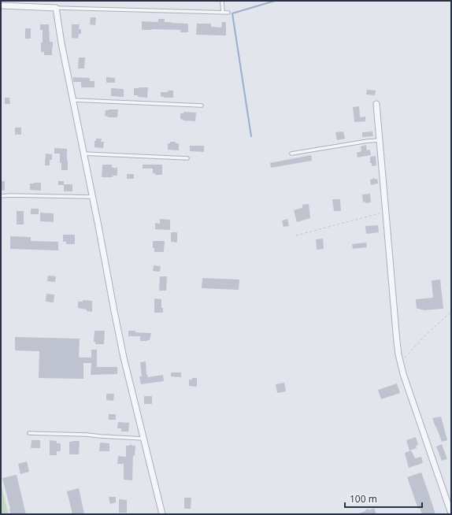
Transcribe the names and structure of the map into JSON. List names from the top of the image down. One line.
{"scale_bar":"100 m"}
